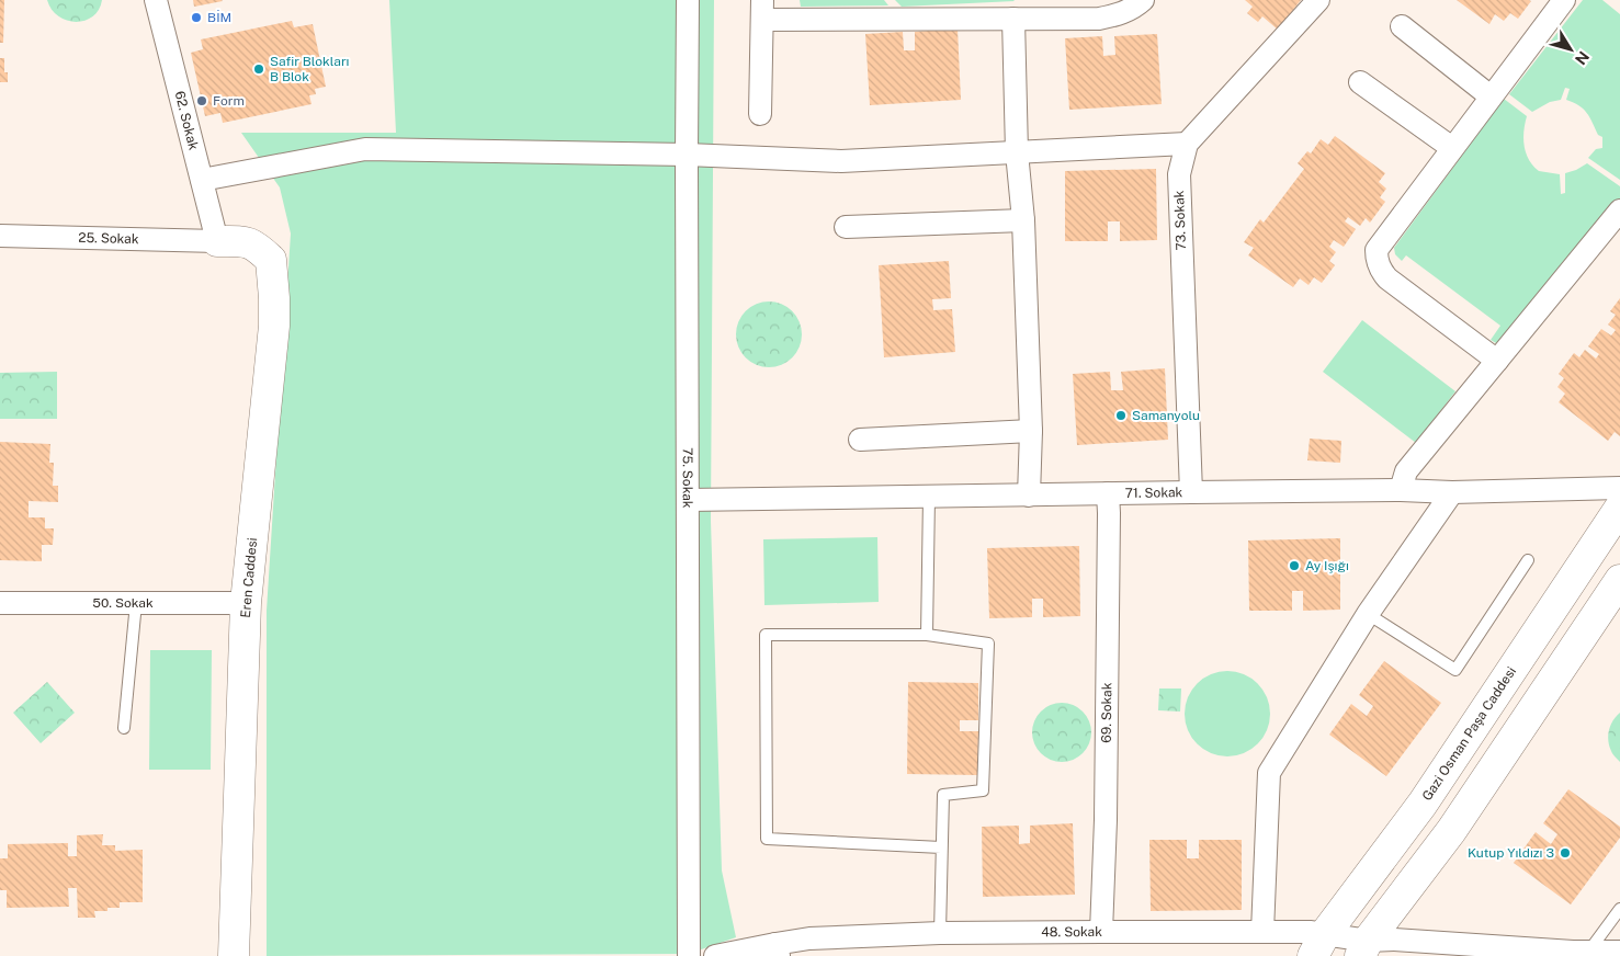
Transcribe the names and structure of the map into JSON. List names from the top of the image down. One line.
{"streets":{"street":["62. Sokak","73. Sokak","25. Sokak","75. Sokak","71. Sokak","Eren Caddesi","50. Sokak","69. Sokak","Gazi Osman Paşa Caddesi","48. Sokak"]},"crossings":[["62. Sokak","25. Sokak"],["62. Sokak","Eren Caddesi"],["73. Sokak","71. Sokak"],["25. Sokak","Eren Caddesi"],["75. Sokak","71. Sokak"],["71. Sokak","69. Sokak"],["Eren Caddesi","50. Sokak"],["69. Sokak","48. Sokak"],["Gazi Osman Paşa Caddesi","48. Sokak"]],"places":["BİM","Safir Blokları B Blok","Form","Samanyolu","Ay Işığı","Kutup Yıldızı 3"],"north":"bottom right"}
